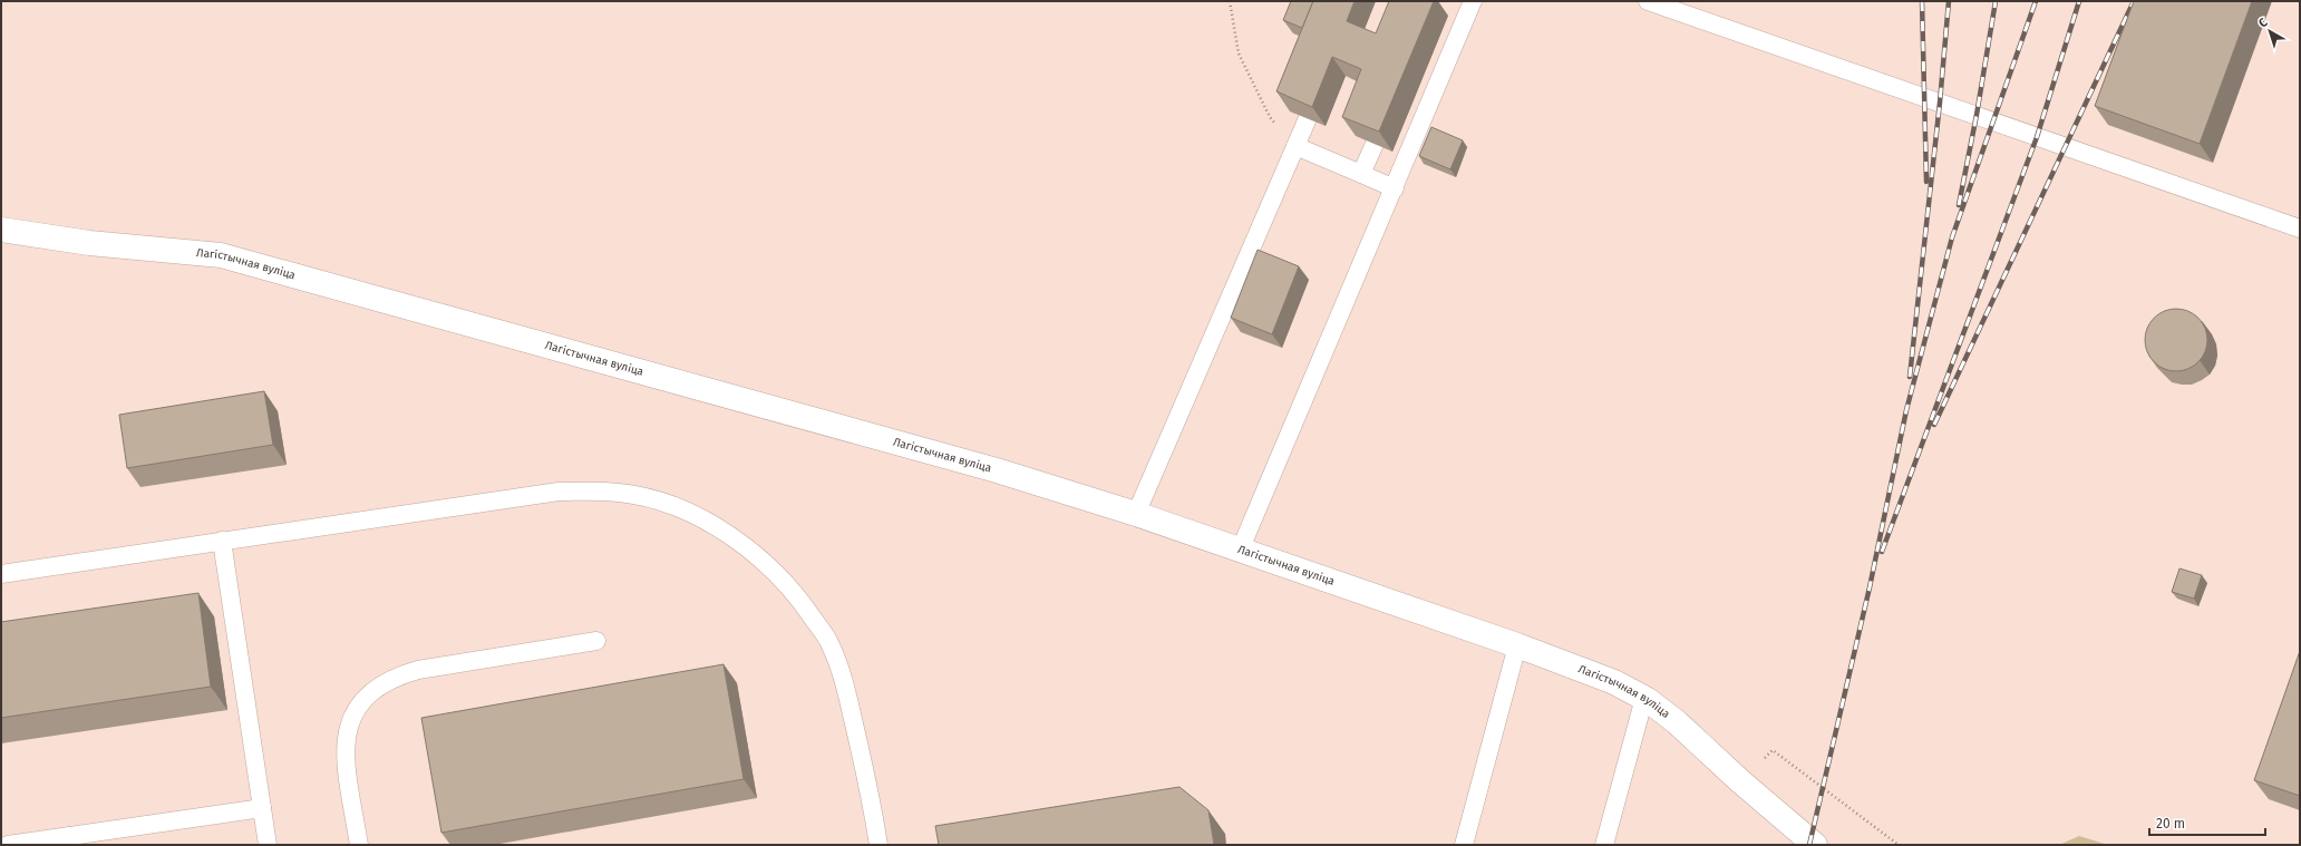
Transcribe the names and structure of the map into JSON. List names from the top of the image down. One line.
{"streets":{"street":["Лагістычная вуліца"]},"scale_bar":"20 m","north":"top left"}
